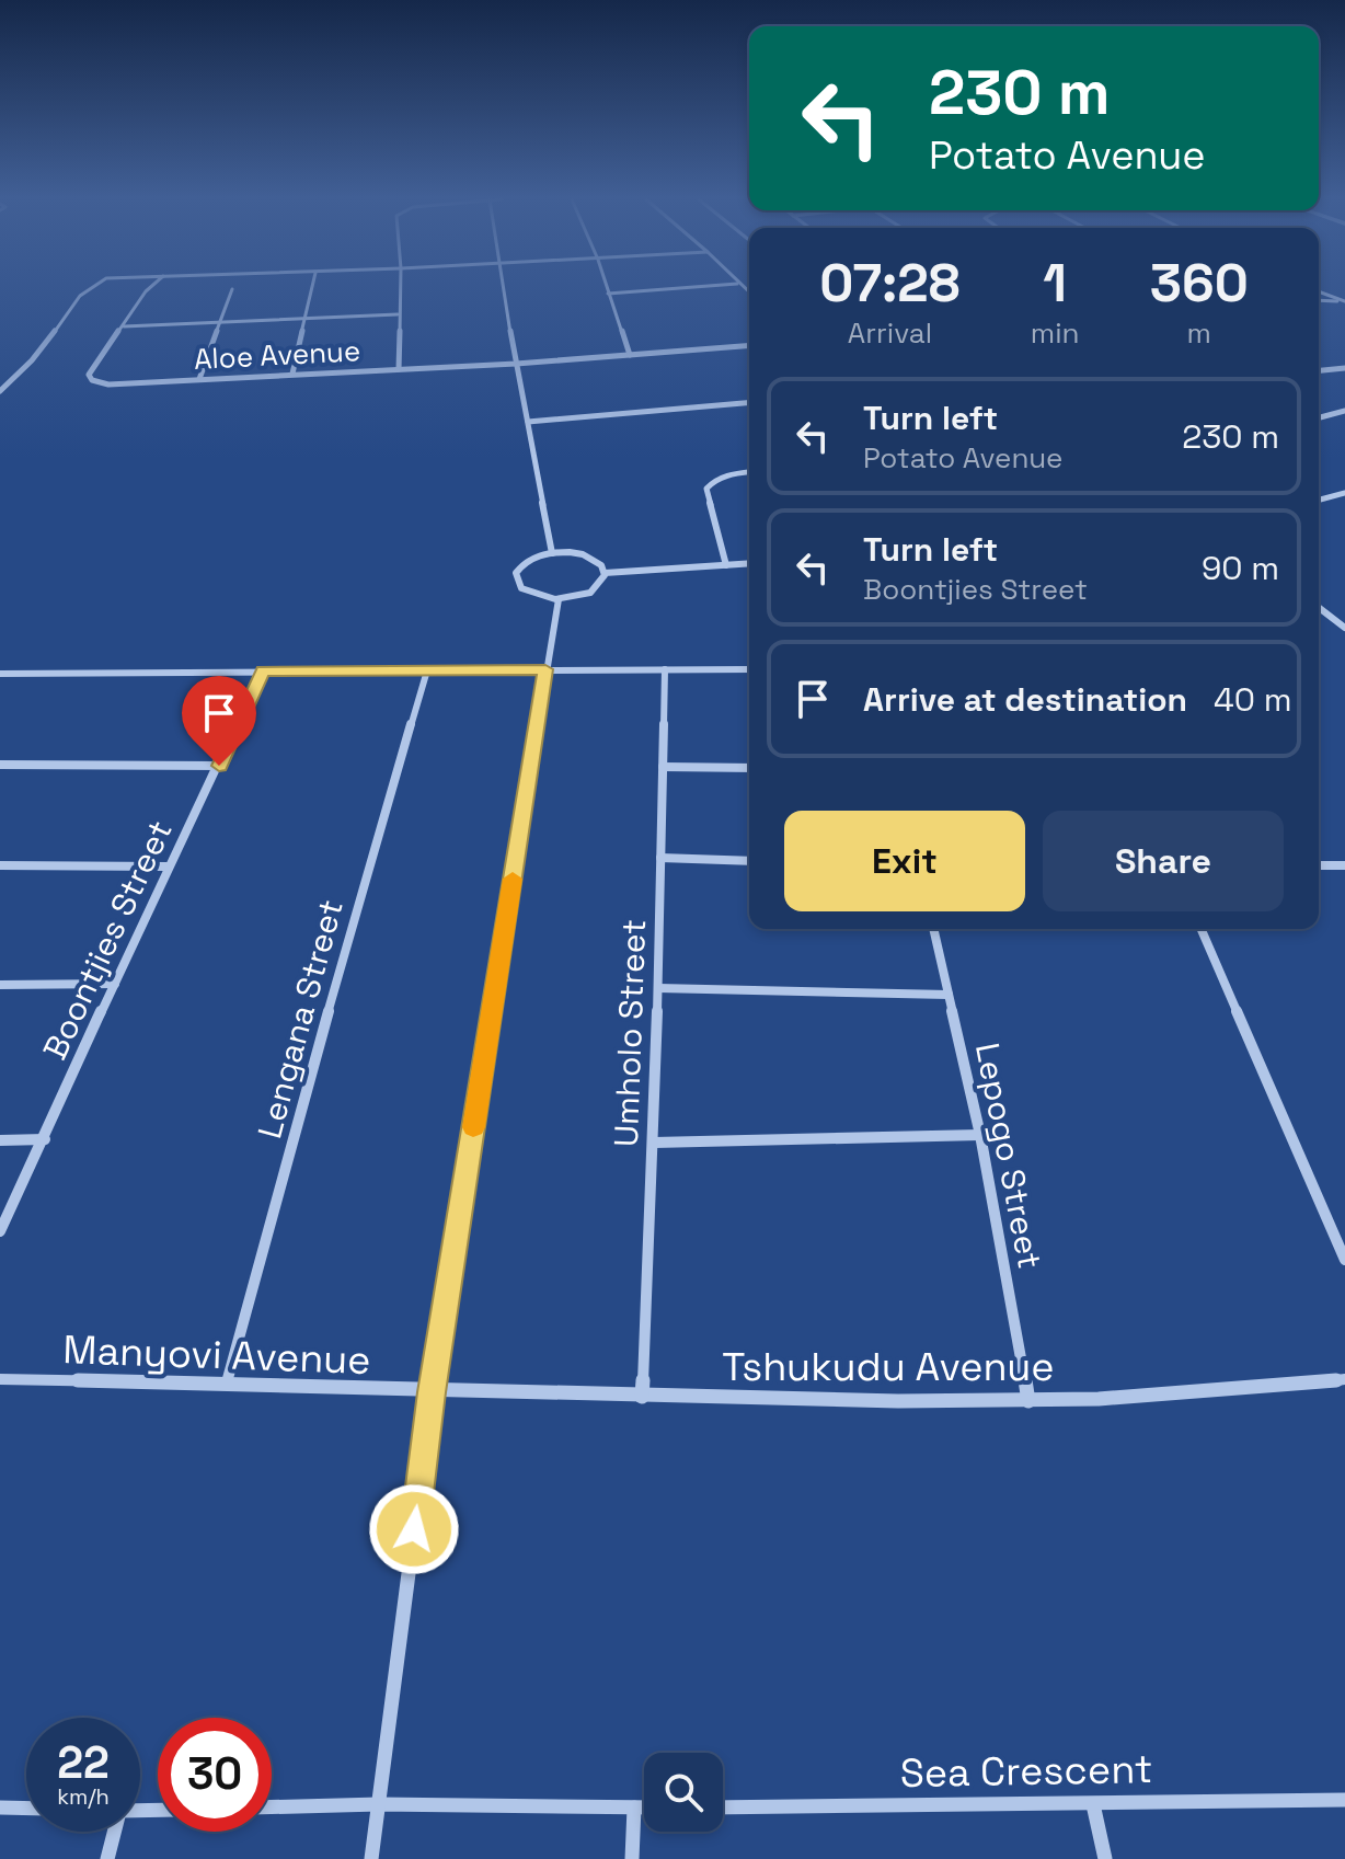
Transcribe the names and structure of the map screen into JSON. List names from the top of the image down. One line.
{"streets":{"street":["Aloe Avenue","Boontjies Street","Lengana Street","Umholo Street","Lepogo Street","Manyovi Avenue","Tshukudu Avenue","Sea Crescent"]},"crossings":[["Lengana Street","Manyovi Avenue"],["Umholo Street","Tshukudu Avenue"],["Lepogo Street","Tshukudu Avenue"],["Manyovi Avenue","Tshukudu Avenue"]],"page":{"turn":["230 m","Potato Avenue"],"eta":["07:28","Arrival","1","min","360","m"],"list":[{"name":"Turn left","note":"Potato Avenue","value":"230 m"},{"name":"Turn left","note":"Boontjies Street","value":"90 m"},{"name":"Arrive at destination","value":"40 m"}],"buttons":["Exit","Share"],"speed":"22 km/h","limit":"30"}}
